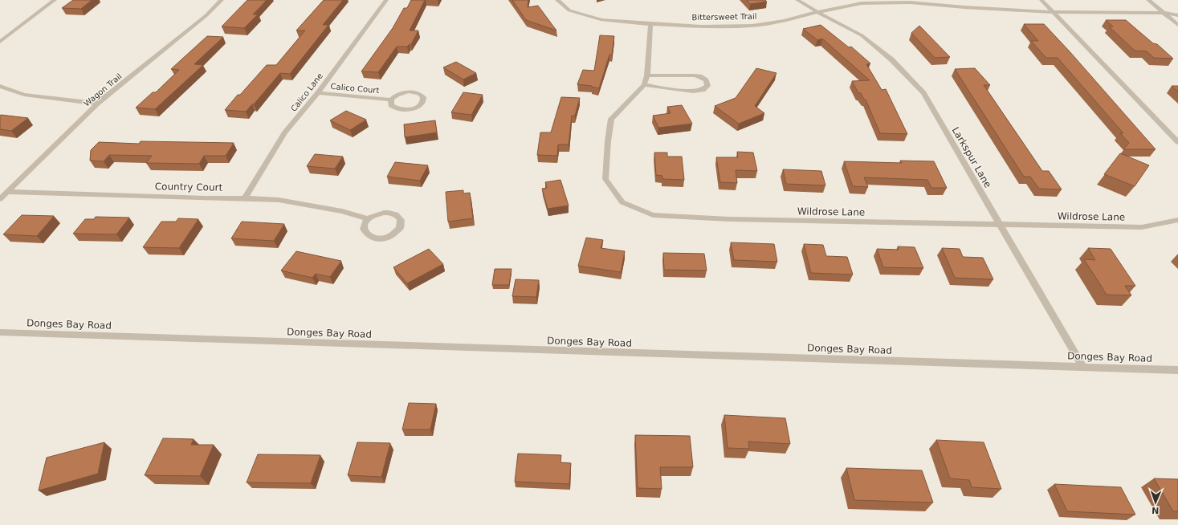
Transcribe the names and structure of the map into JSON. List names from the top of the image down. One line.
{"streets":{"street":["Bittersweet Trail","Calico Court","Wagon Trail","Calico Lane","Larkspur Lane","Country Court","Wildrose Lane","Donges Bay Road"]},"crossings":[["Bittersweet Trail","Larkspur Lane"],["Bittersweet Trail","Wildrose Lane"],["Calico Court","Calico Lane"],["Wagon Trail","Country Court"],["Calico Lane","Country Court"],["Larkspur Lane","Wildrose Lane"],["Larkspur Lane","Donges Bay Road"]],"north":"bottom"}
